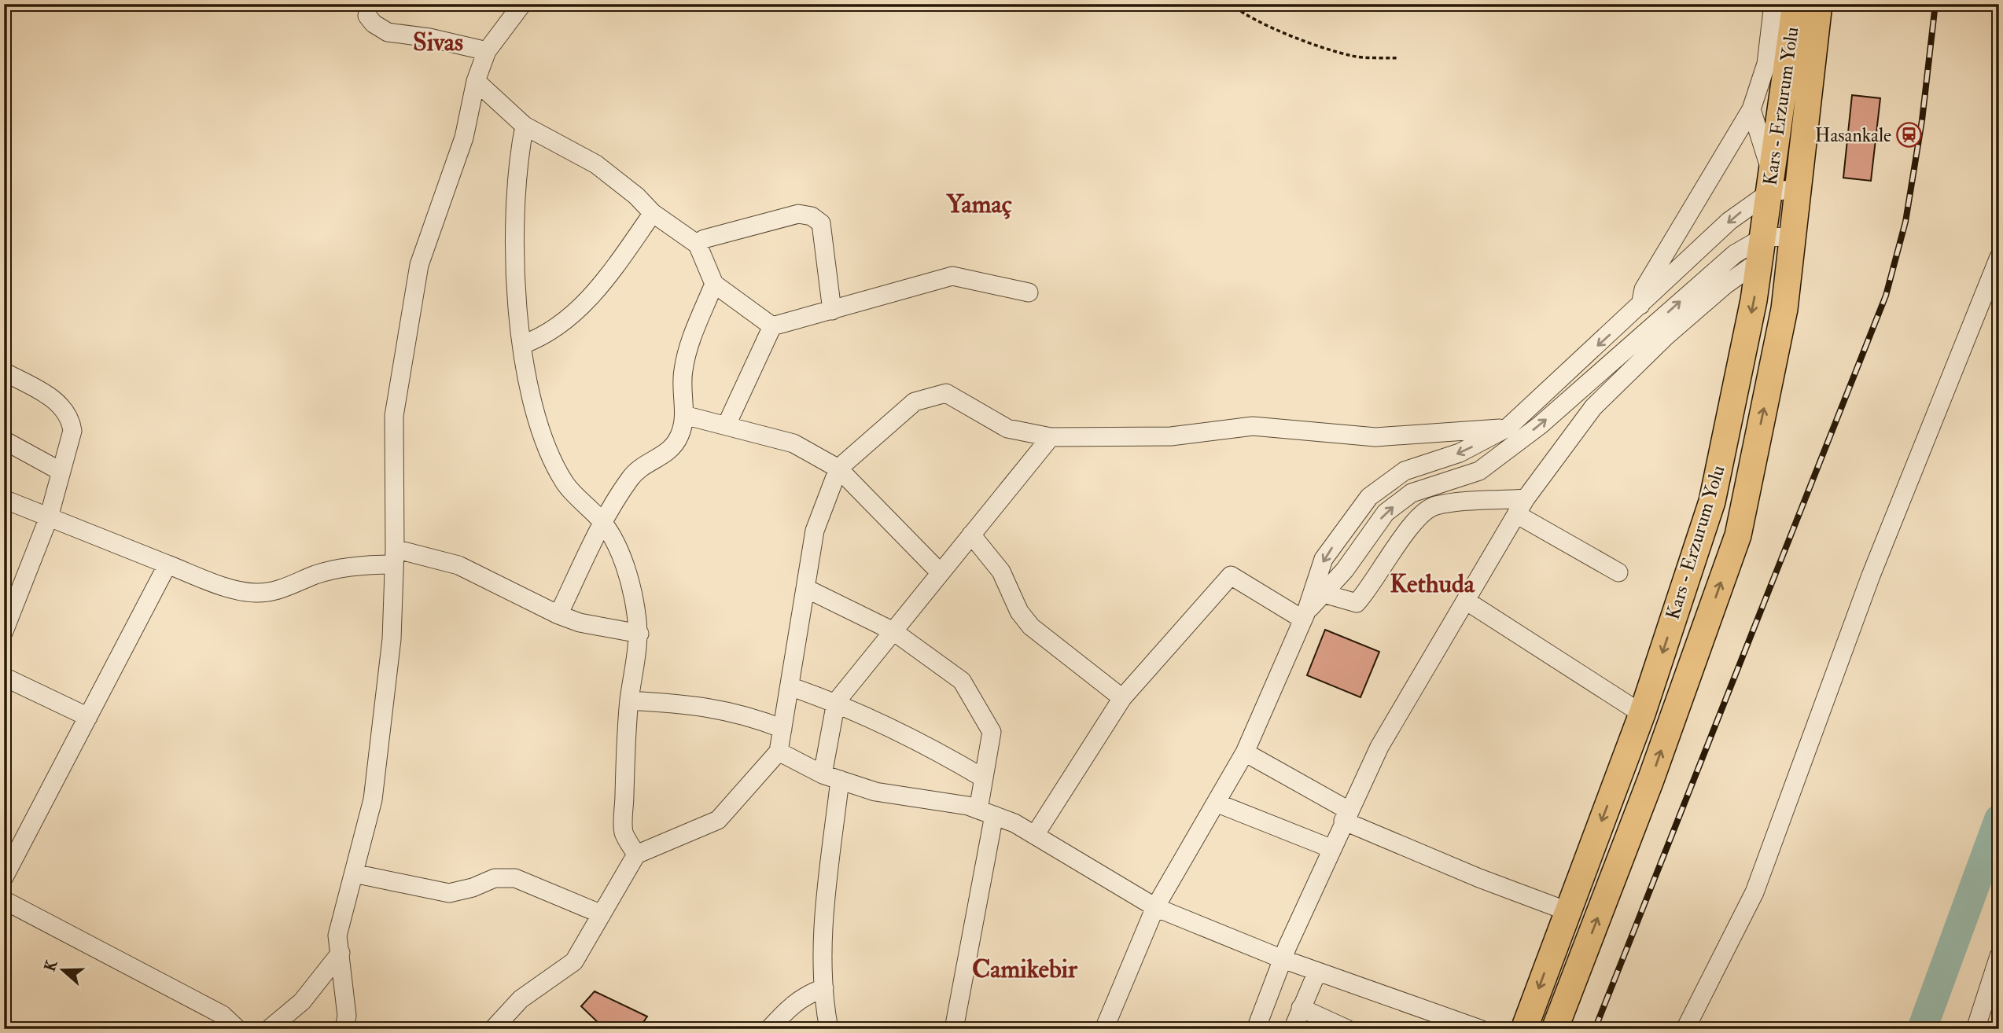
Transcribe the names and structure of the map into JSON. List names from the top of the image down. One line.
{"streets":{"highway":["Kars - Erzurum Yolu"]},"districts":["Sivas","Yamaç","Kethuda","Camikebir"],"places":{"station":["Hasankale"]},"north":"left"}
